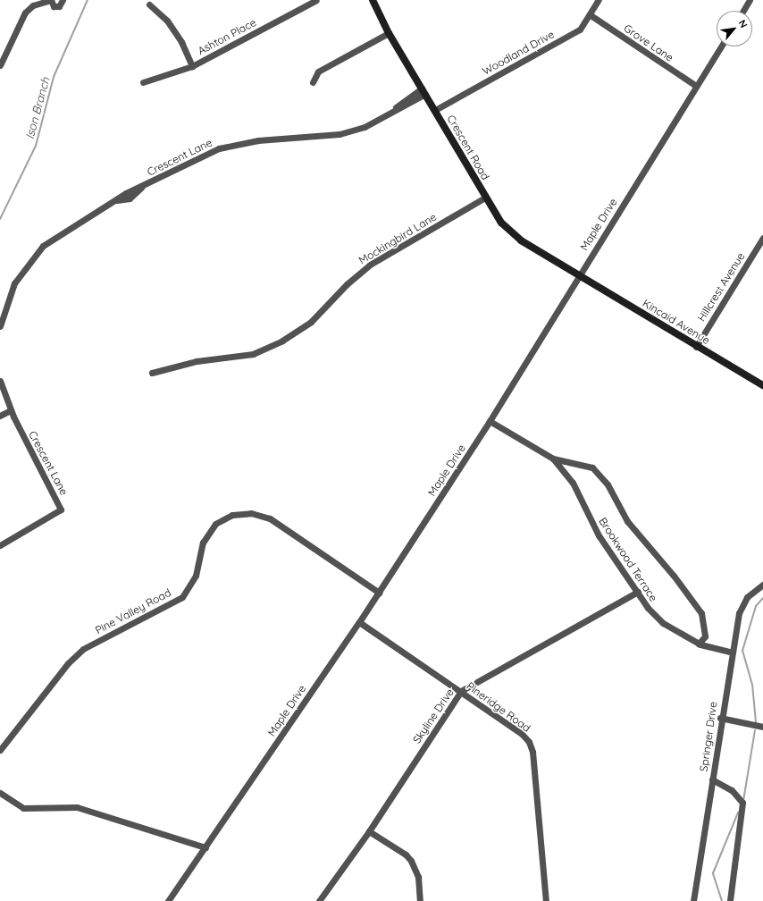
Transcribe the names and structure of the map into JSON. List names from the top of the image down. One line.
{"streets":{"street":["Ashton Place","Grove Lane","Woodland Drive","Crescent Road","Crescent Lane","Maple Drive","Mockingbird Lane","Hillcrest Avenue","Kincaid Avenue","Brookwood Terrace","Pine Valley Road","Pineridge Road","Skyline Drive","Springer Drive"]},"crossings":[["Grove Lane","Woodland Drive"],["Grove Lane","Maple Drive"],["Woodland Drive","Crescent Road"],["Crescent Road","Crescent Lane"],["Crescent Road","Maple Drive"],["Crescent Road","Mockingbird Lane"],["Crescent Road","Kincaid Avenue"],["Maple Drive","Kincaid Avenue"],["Maple Drive","Brookwood Terrace"],["Maple Drive","Pine Valley Road"],["Maple Drive","Pineridge Road"],["Hillcrest Avenue","Kincaid Avenue"],["Brookwood Terrace","Skyline Drive"],["Brookwood Terrace","Springer Drive"],["Pineridge Road","Skyline Drive"]],"water":["Ison Branch"],"north":"top right"}
